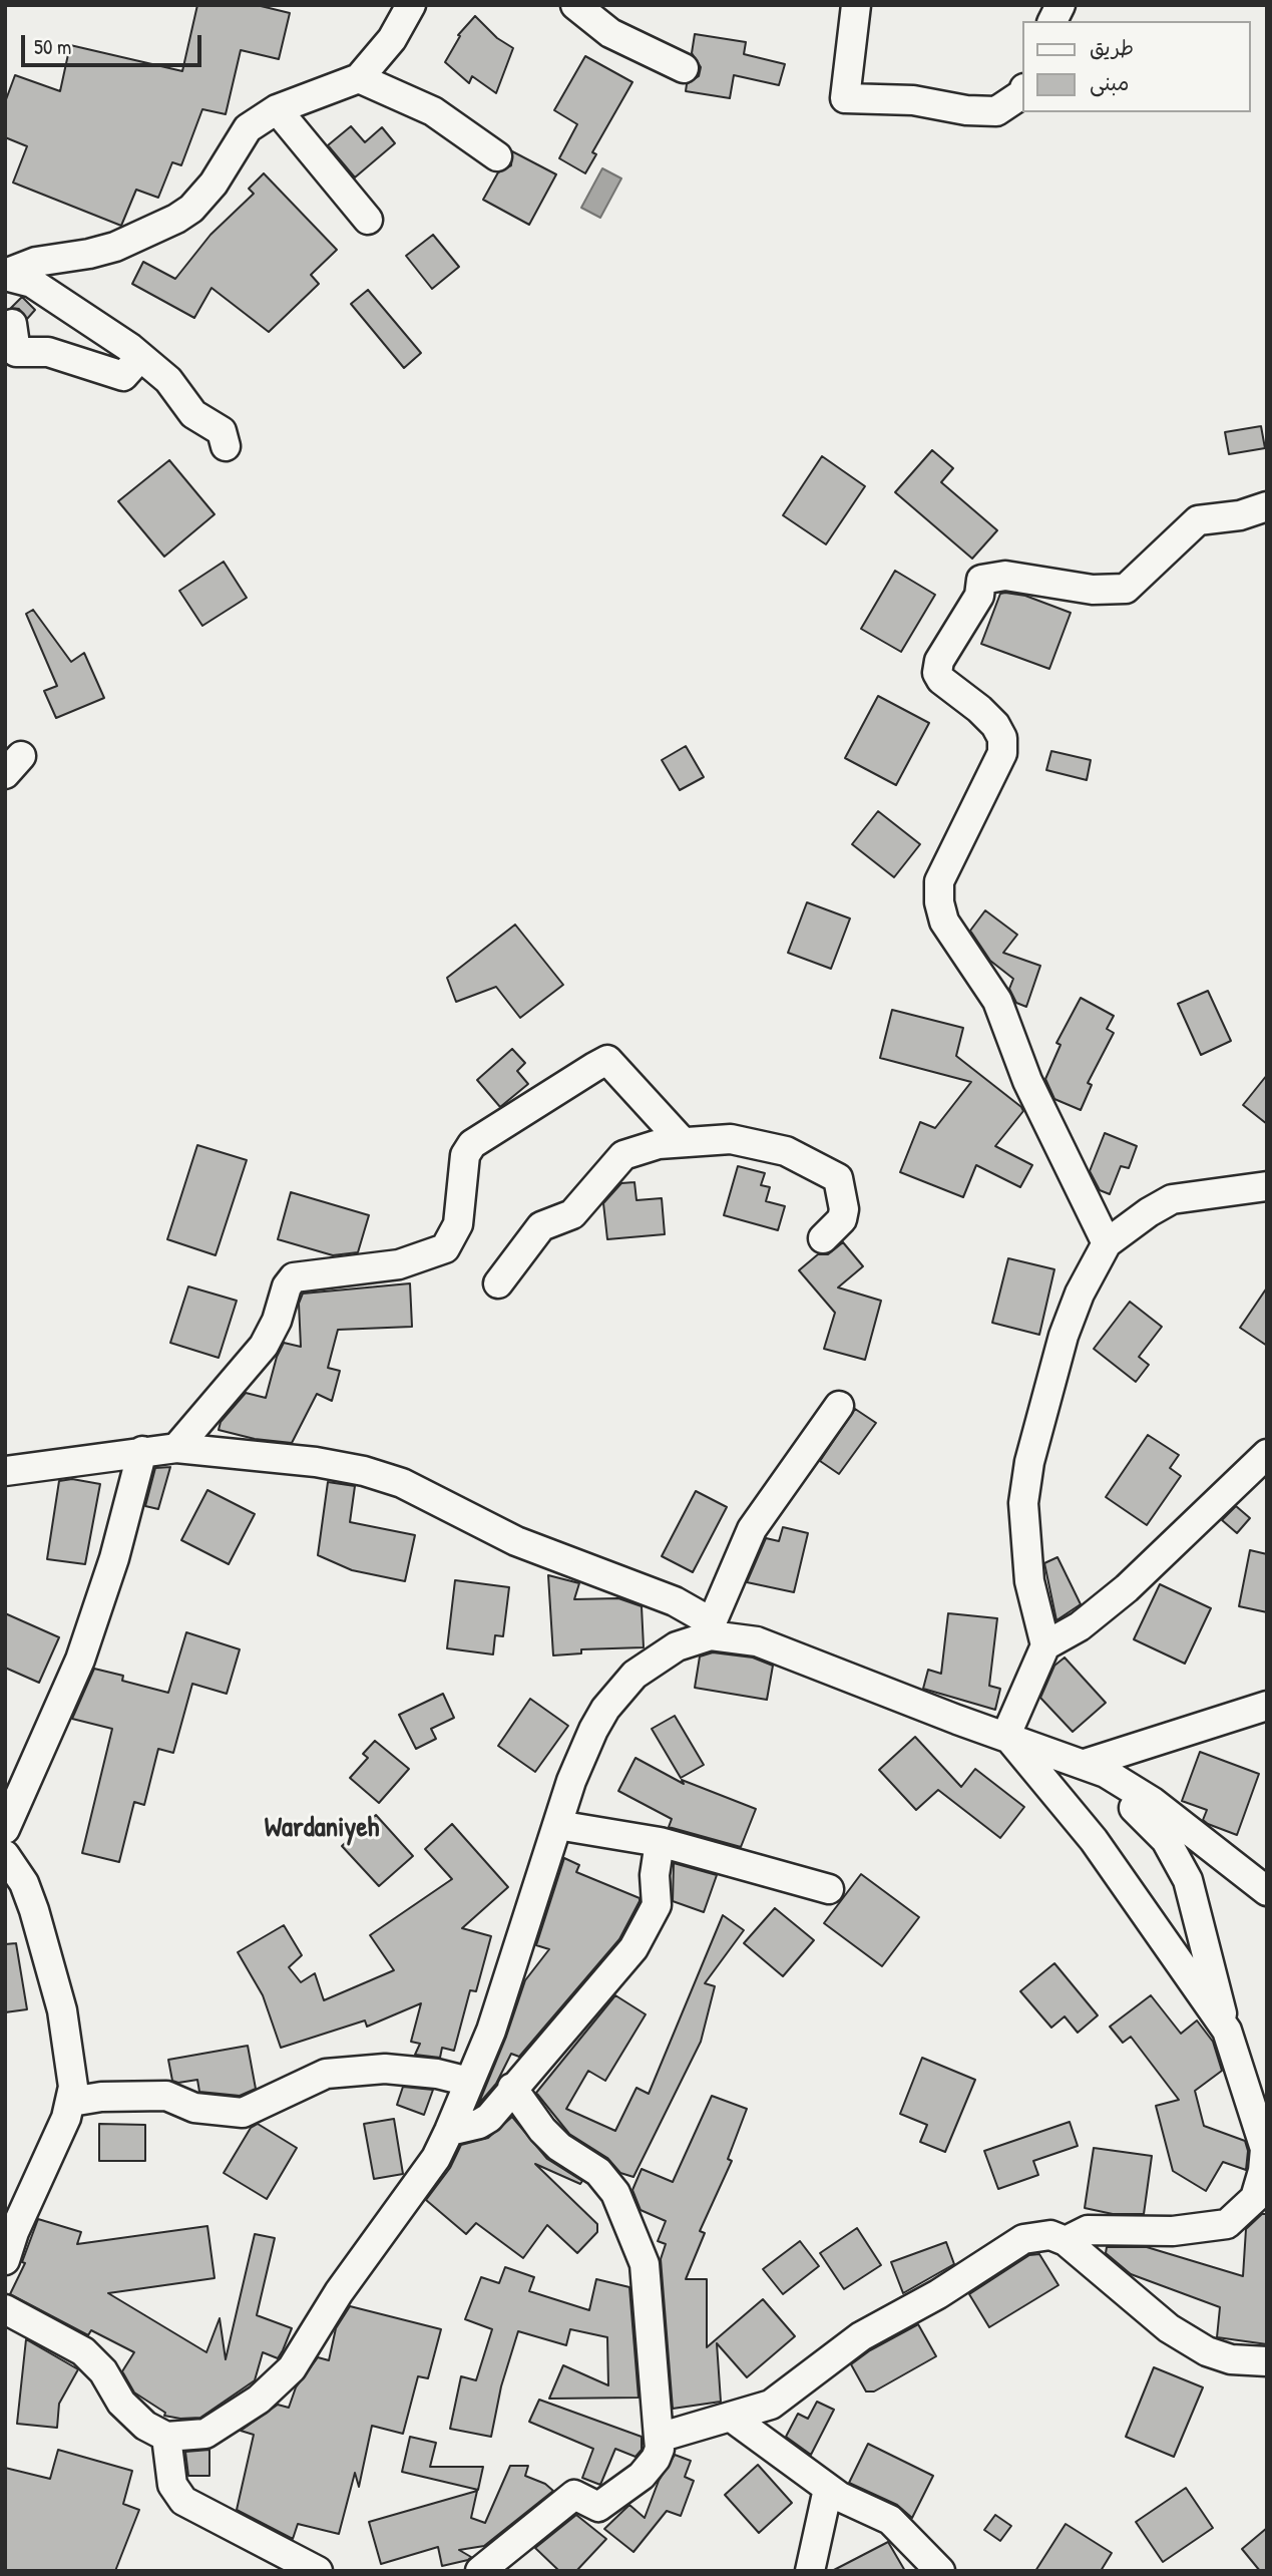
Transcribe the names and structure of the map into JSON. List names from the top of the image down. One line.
{"districts":["Wardaniyeh"],"legend":["طريق","مبنى"],"scale_bar":"50 m"}
